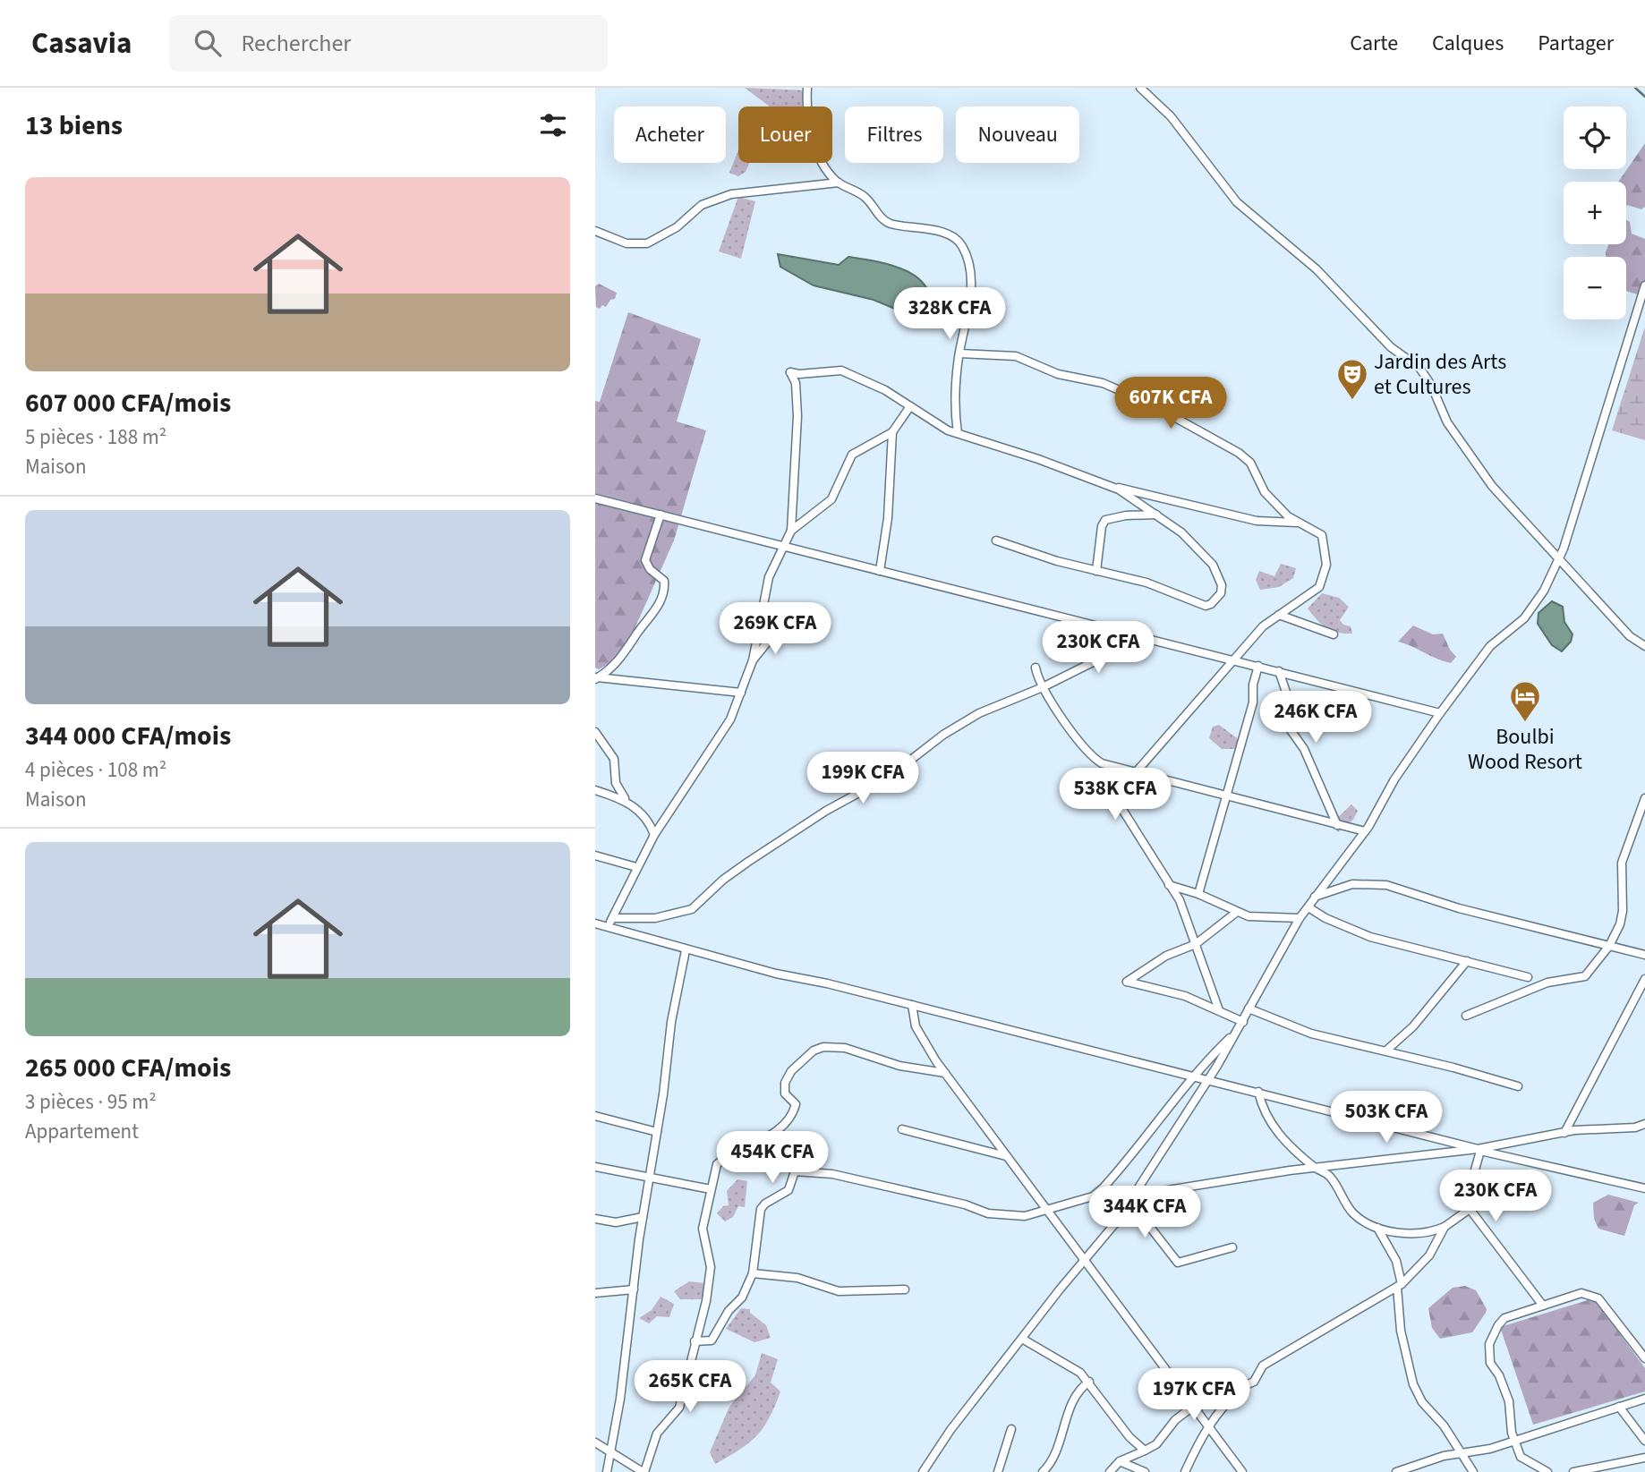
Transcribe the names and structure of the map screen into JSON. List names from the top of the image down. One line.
{"places":{"theatre":["Jardin des Arts et Cultures"],"hotel":["Boulbi Wood Resort"]},"page":{"header":"Casavia","search":"Rechercher","nav":["Carte","Calques","Partager"],"heading":"13 biens","map_buttons":["+","−"],"chip":["Acheter","Louer","Filtres","Nouveau"],"list":[{"name":"607 000 CFA/mois","note":"5 pièces · 188 m² · Maison"},{"name":"344 000 CFA/mois","note":"4 pièces · 108 m² · Maison"},{"name":"265 000 CFA/mois","note":"3 pièces · 95 m² · Appartement"}],"price":["328K CFA","607K CFA","269K CFA","230K CFA","246K CFA","199K CFA","538K CFA","503K CFA","454K CFA","230K CFA","344K CFA","265K CFA","197K CFA"]}}
